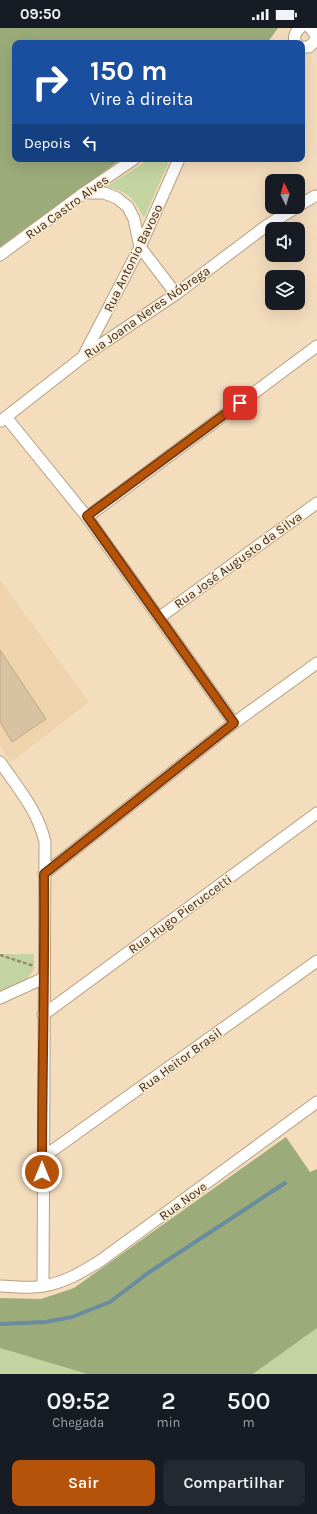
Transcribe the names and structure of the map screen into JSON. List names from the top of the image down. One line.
{"streets":{"street":["Rua Castro Alves","Rua Antonio Bavoso","Rua Joana Neres Nóbrega","Rua José Augusto da Silva","Rua Hugo Pieruccetti","Rua Heitor Brasil","Rua Nove"]},"crossings":[["Rua Antonio Bavoso","Rua Joana Neres Nóbrega"]],"north":"top","page":{"status":"09:50","turn":["150 m","Vire à direita"],"then":"Depois","eta":["09:52","Chegada","2","min","500","m"],"buttons":["Sair","Compartilhar"]}}
